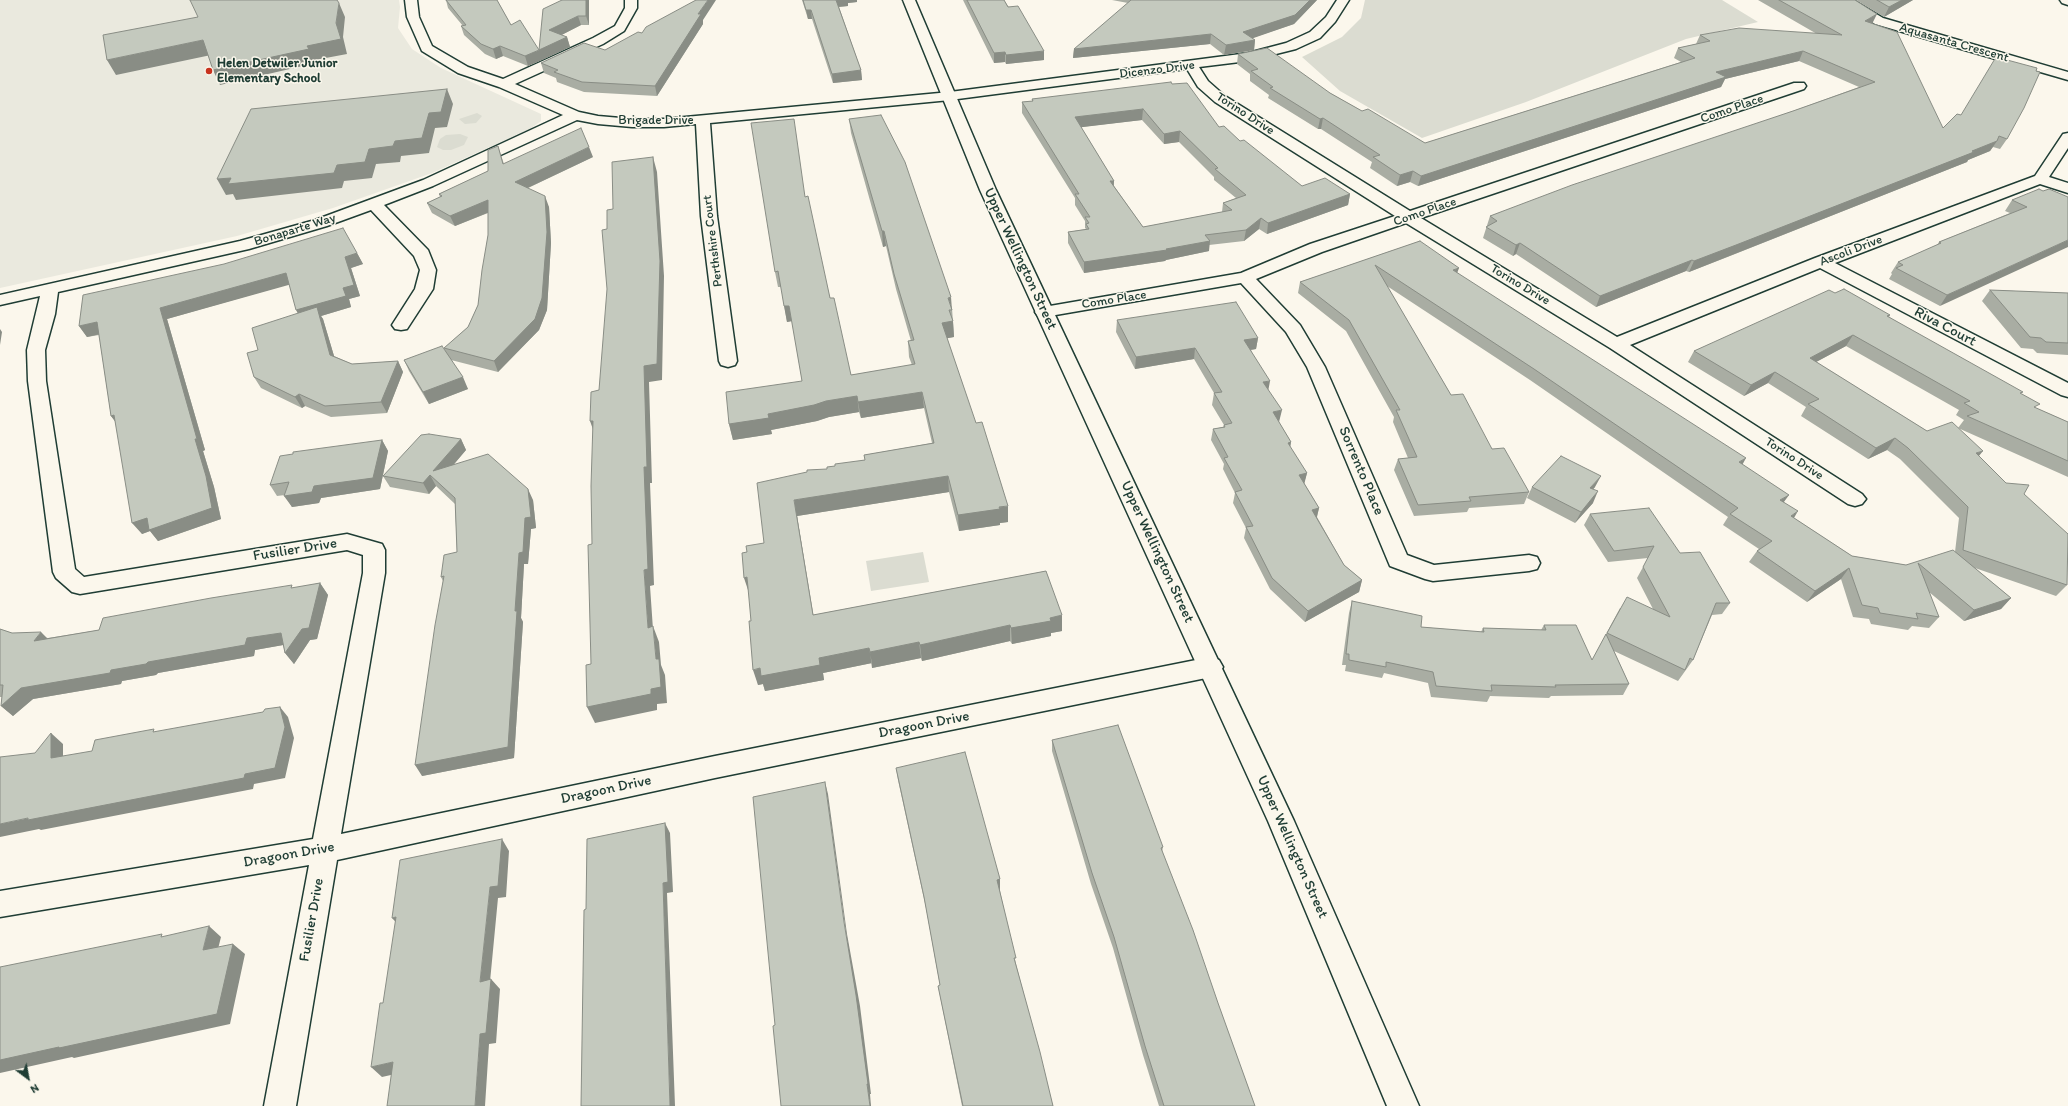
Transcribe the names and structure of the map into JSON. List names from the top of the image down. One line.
{"streets":{"street":["Aquasanta Crescent","Dicenzo Drive","Como Place","Torino Drive","Brigade Drive","Bonaparte Way","Perthshire Court","Ascoli Drive","Upper Wellington Street","Riva Court","Sorrento Place","Fusilier Drive","Dragoon Drive"]},"crossings":[["Dicenzo Drive","Torino Drive"],["Dicenzo Drive","Brigade Drive"],["Dicenzo Drive","Upper Wellington Street"],["Como Place","Torino Drive"],["Como Place","Upper Wellington Street"],["Como Place","Sorrento Place"],["Torino Drive","Ascoli Drive"],["Brigade Drive","Bonaparte Way"],["Brigade Drive","Perthshire Court"],["Brigade Drive","Upper Wellington Street"],["Bonaparte Way","Fusilier Drive"],["Ascoli Drive","Riva Court"],["Upper Wellington Street","Dragoon Drive"],["Fusilier Drive","Dragoon Drive"]],"places":["Helen Detwiler Junior Elementary School"],"north":"bottom right"}
